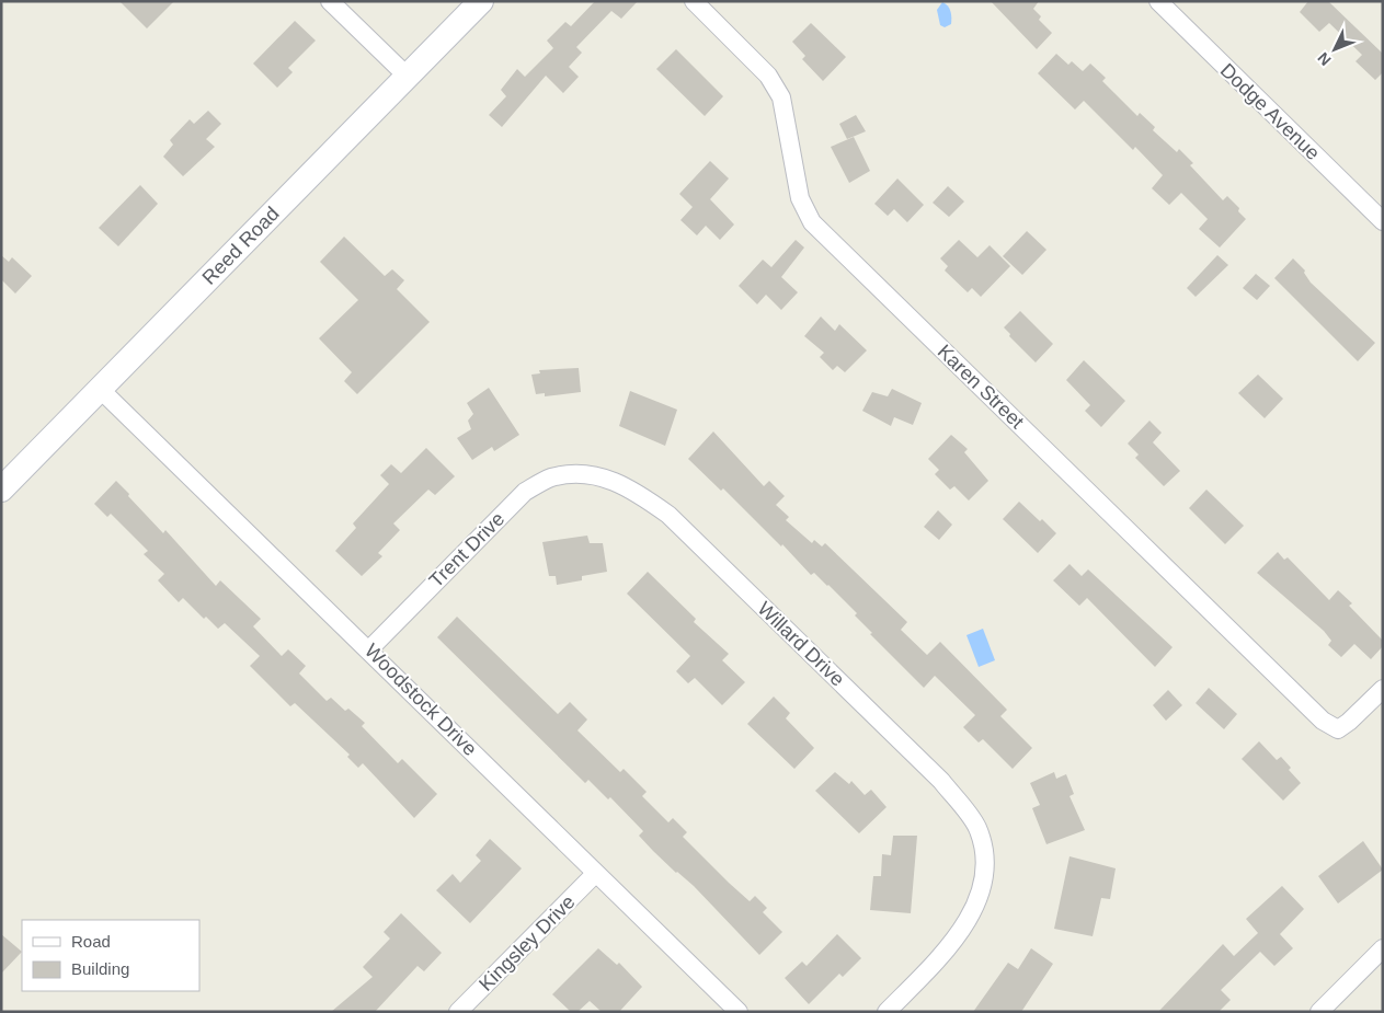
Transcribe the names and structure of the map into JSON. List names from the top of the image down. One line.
{"streets":{"main road":["Reed Road"],"street":["Dodge Avenue","Karen Street","Trent Drive","Willard Drive","Woodstock Drive","Kingsley Drive"]},"crossings":[["Reed Road","Woodstock Drive"],["Trent Drive","Willard Drive"],["Trent Drive","Woodstock Drive"],["Woodstock Drive","Kingsley Drive"]],"legend":["Road","Building"],"north":"bottom left"}
